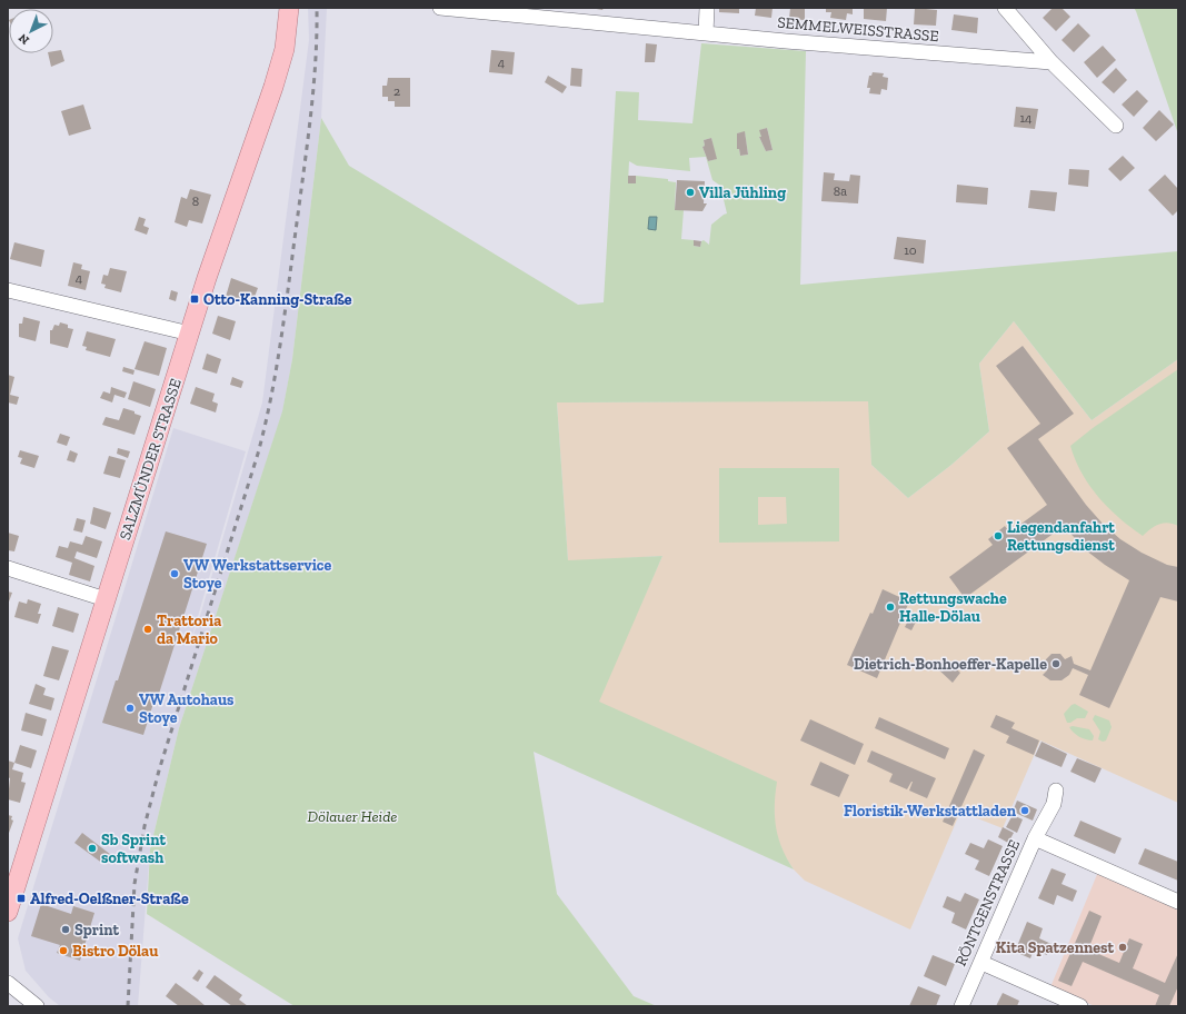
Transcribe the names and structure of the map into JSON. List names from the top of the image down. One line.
{"streets":{"main road":["SALZMÜNDER STRASSE"],"street":["SEMMELWEISSTRASSE","RÖNTGENSTRASSE"]},"parks":["Dölauer Heide"],"places":{"other":["Villa Jühling","Liegendanfahrt Rettungsdienst","VW Werkstattservice Stoye","Rettungswache Halle-Dölau","Trattoria da Mario","Dietrich-Bonhoeffer-Kapelle","VW Autohaus Stoye","Floristik-Werkstattladen","Sb Sprint softwash","Sprint","Kita Spatzennest","Bistro Dölau"],"transit":["Otto-Kanning-Straße","Alfred-Oelßner-Straße"]},"house_numbers":["4","2","14","8a","8","10","4"],"north":"bottom left"}
